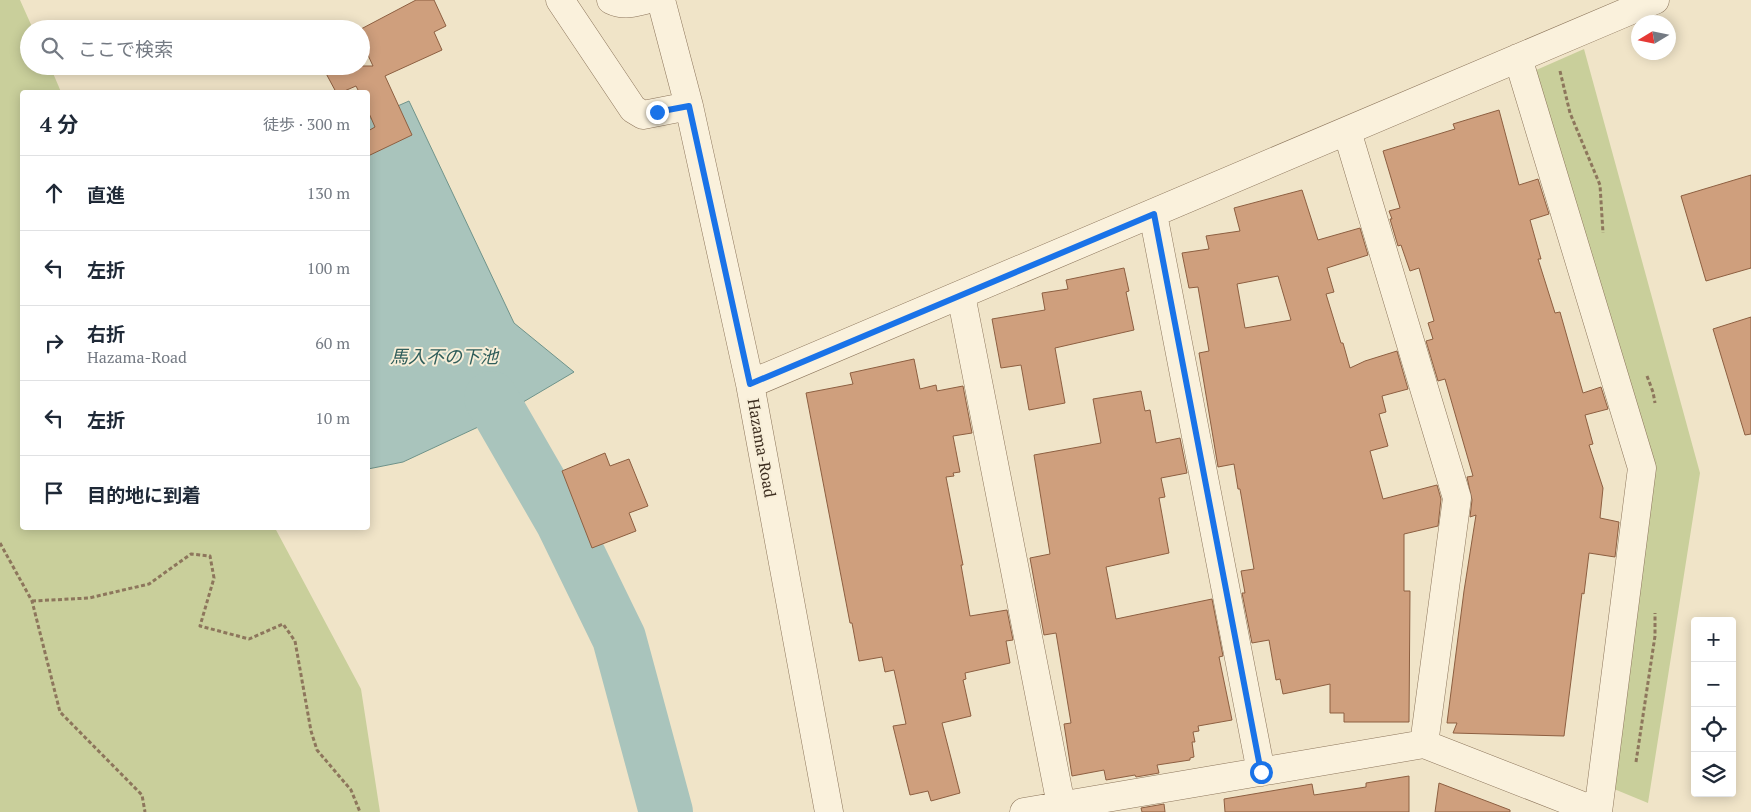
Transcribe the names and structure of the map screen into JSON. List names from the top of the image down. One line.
{"streets":{"street":["Hazama-Road"]},"water":["馬入不の下池"],"north":"left","page":{"search":"ここで検索","heading":["4 分","徒歩 · 300 m"],"list":[["直進","130 m"],["左折","100 m"],["右折","Hazama-Road","60 m"],["左折","10 m"],"目的地に到着"],"map_buttons":["+","−"]}}
